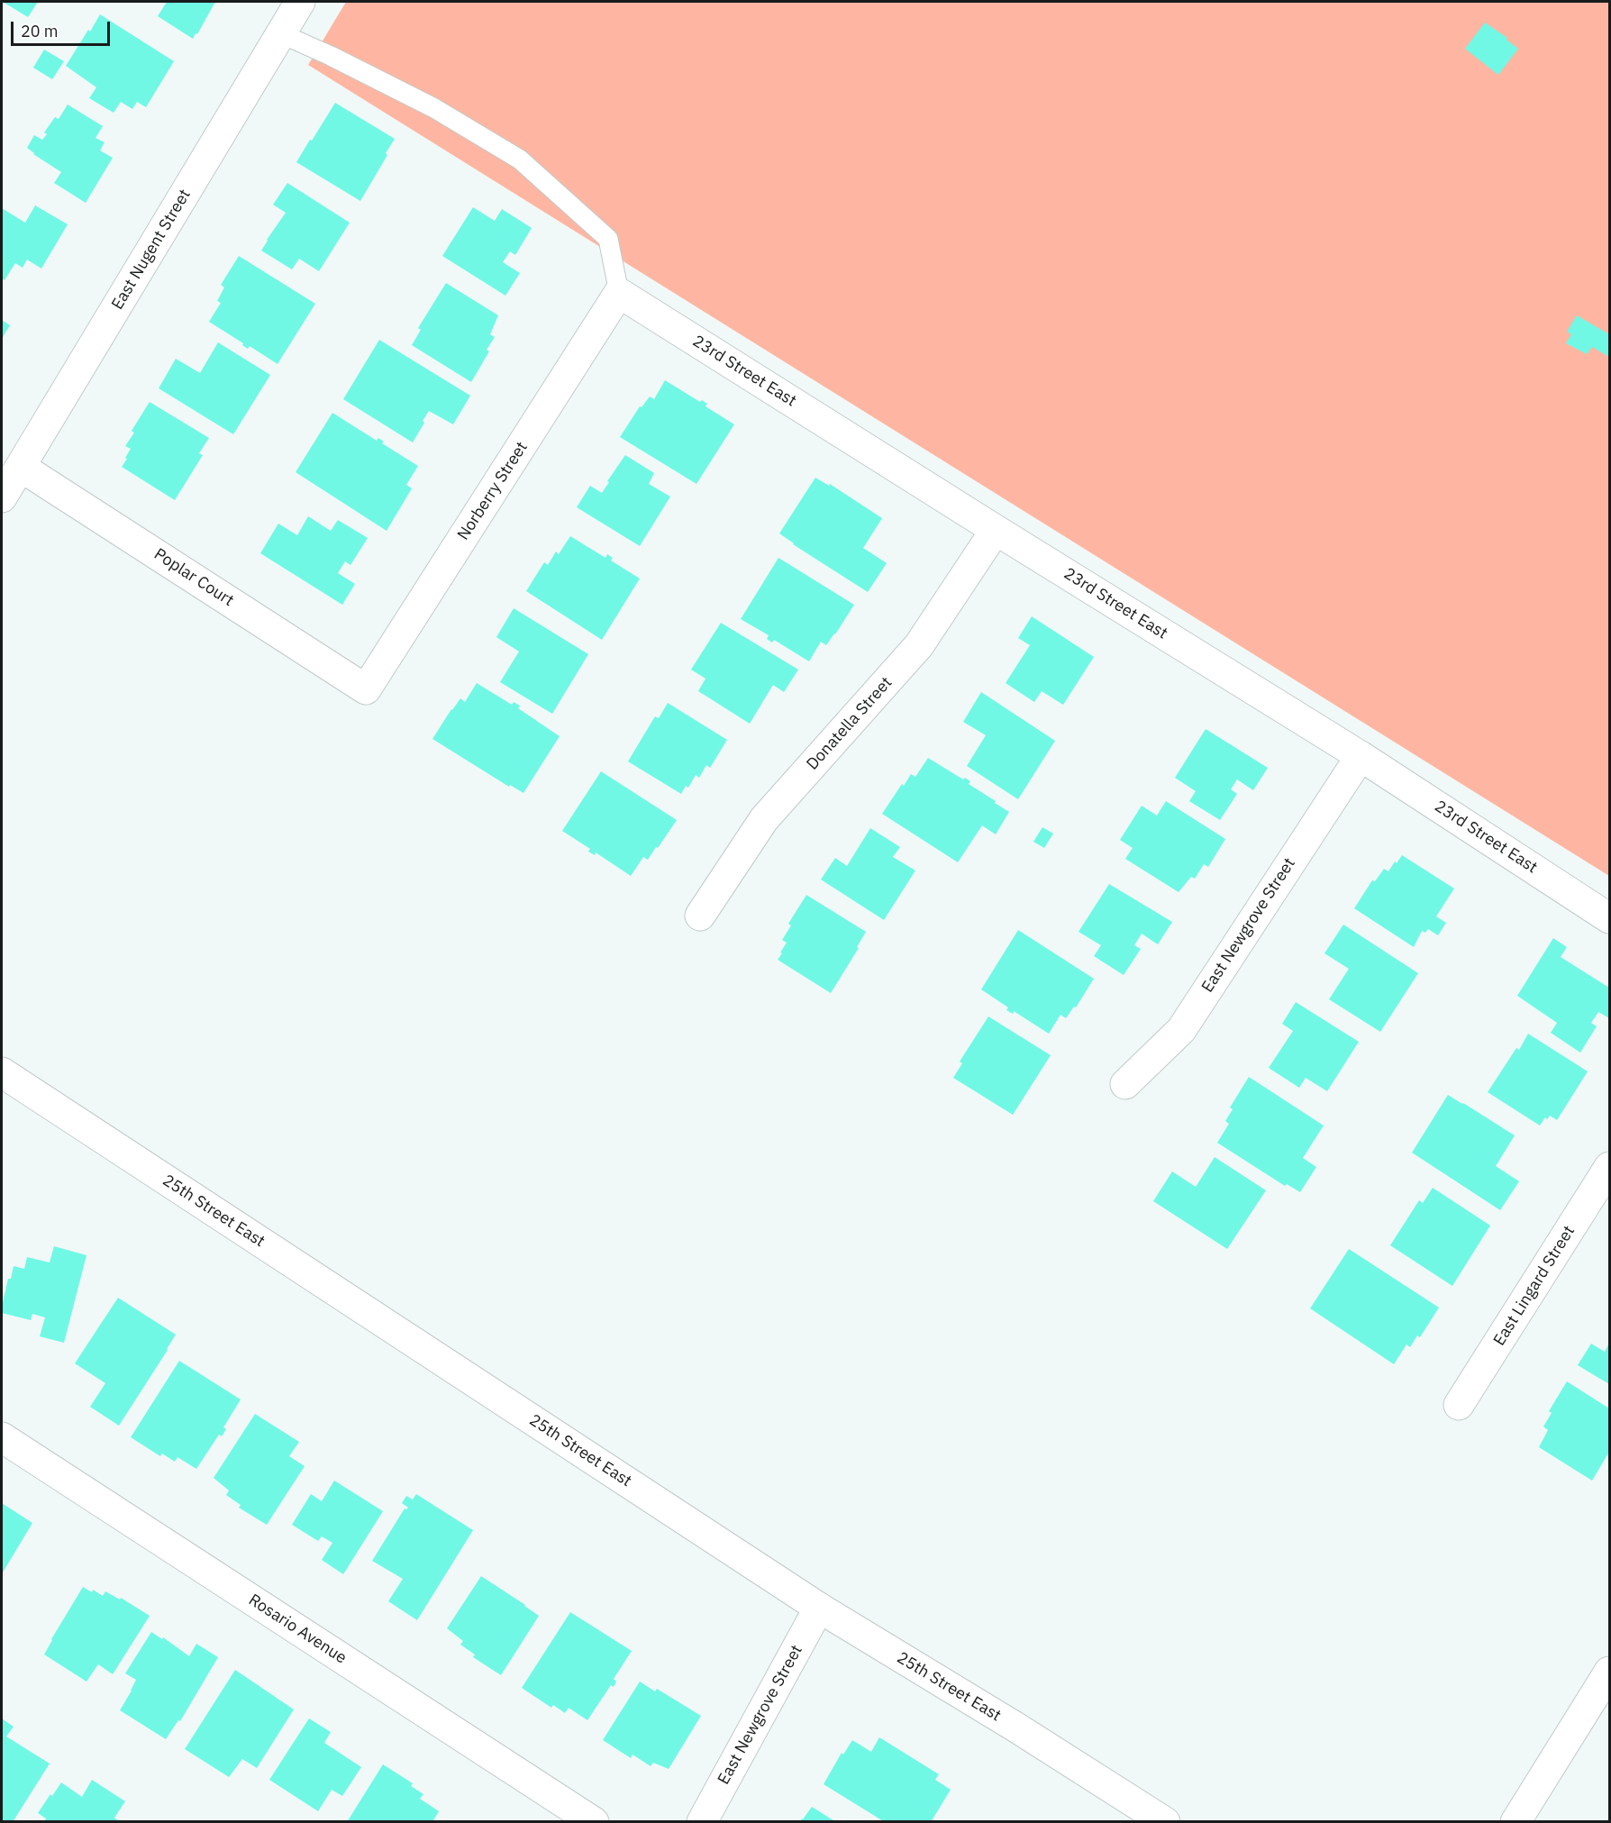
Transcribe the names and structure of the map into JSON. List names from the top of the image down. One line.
{"streets":{"street":["East Nugent Street","23rd Street East","Norberry Street","Poplar Court","Donatella Street","East Newgrove Street","25th Street East","East Lingard Street","Rosario Avenue"]},"crossings":[["East Nugent Street","Poplar Court"],["23rd Street East","Norberry Street"],["23rd Street East","Donatella Street"],["23rd Street East","East Newgrove Street"],["Norberry Street","Poplar Court"],["East Newgrove Street","25th Street East"]],"scale_bar":"20 m"}
